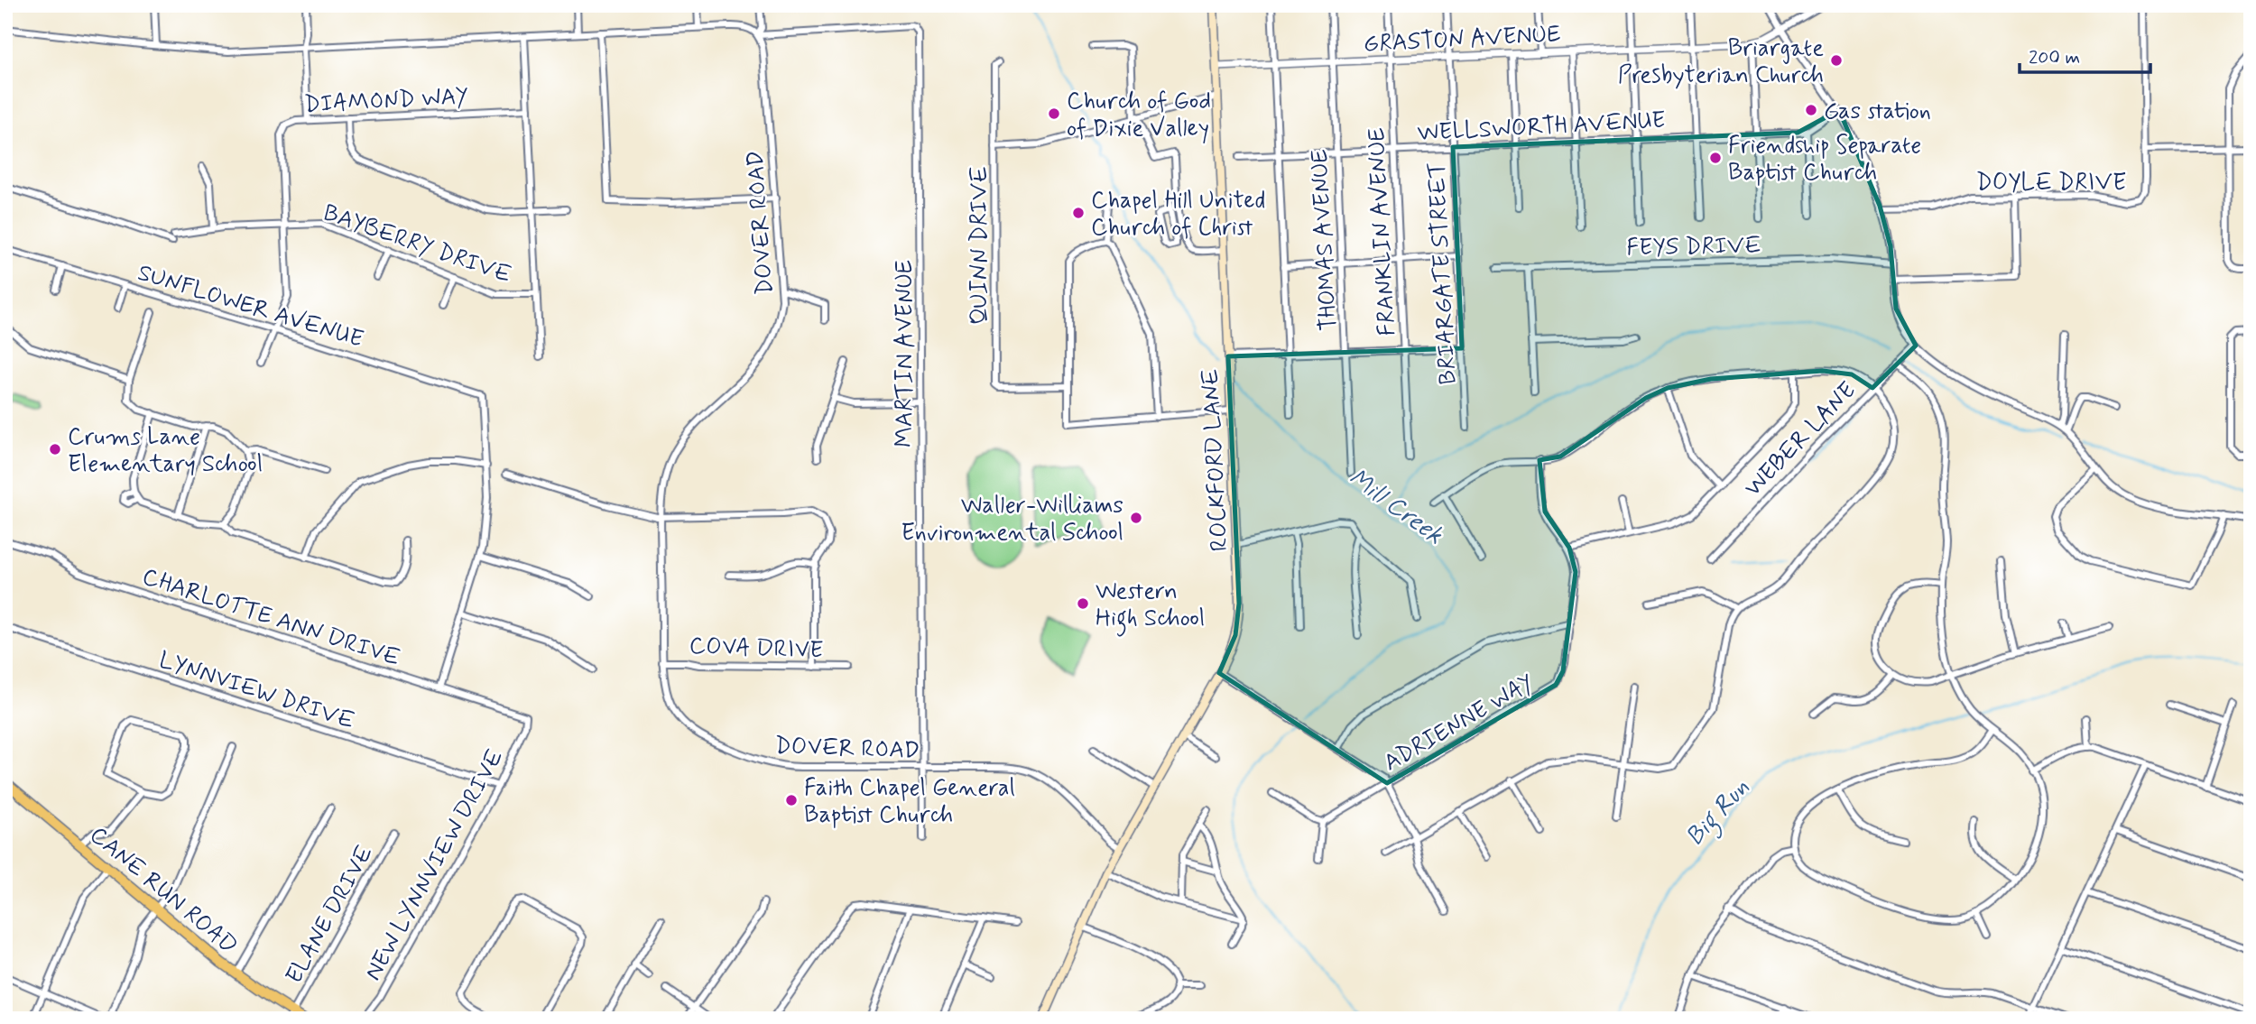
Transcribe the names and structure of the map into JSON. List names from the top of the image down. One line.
{"streets":{"highway":["CANE RUN ROAD"],"main road":["ROCKFORD LANE"],"street":["GRASTON AVENUE","DIAMOND WAY","WELLSWORTH AVENUE","DOYLE DRIVE","DOVER ROAD","FRANKLIN AVENUE","THOMAS AVENUE","BAYBERRY DRIVE","QUINN DRIVE","FEYS DRIVE","BRIARGATE STREET","SUNFLOWER AVENUE","MARTIN AVENUE","WEBER LANE","CHARLOTTE ANN DRIVE","COVA DRIVE","LYNNVIEW DRIVE","ADRIENNE WAY","NEW LYNNVIEW DRIVE","ELANE DRIVE"]},"crossings":[["GRASTON AVENUE","FRANKLIN AVENUE"],["GRASTON AVENUE","THOMAS AVENUE"],["GRASTON AVENUE","BRIARGATE STREET"],["GRASTON AVENUE","ROCKFORD LANE"],["DIAMOND WAY","BAYBERRY DRIVE"],["WELLSWORTH AVENUE","FRANKLIN AVENUE"],["WELLSWORTH AVENUE","THOMAS AVENUE"],["WELLSWORTH AVENUE","BRIARGATE STREET"],["DOVER ROAD","MARTIN AVENUE"],["DOVER ROAD","ROCKFORD LANE"],["DOVER ROAD","COVA DRIVE"],["QUINN DRIVE","ROCKFORD LANE"],["CHARLOTTE ANN DRIVE","NEW LYNNVIEW DRIVE"],["LYNNVIEW DRIVE","NEW LYNNVIEW DRIVE"],["CANE RUN ROAD","ELANE DRIVE"]],"water":["Mill Creek","Big Run"],"places":["Briargate Presbyterian Church","Gas station","Church of God of Dixie Valley","Friendship Separate Baptist Church","Chapel Hill United Church of Christ","Crums Lane Elementary School","Waller-Williams Environmental School","Western High School","Faith Chapel General Baptist Church"],"scale_bar":"200 m"}
